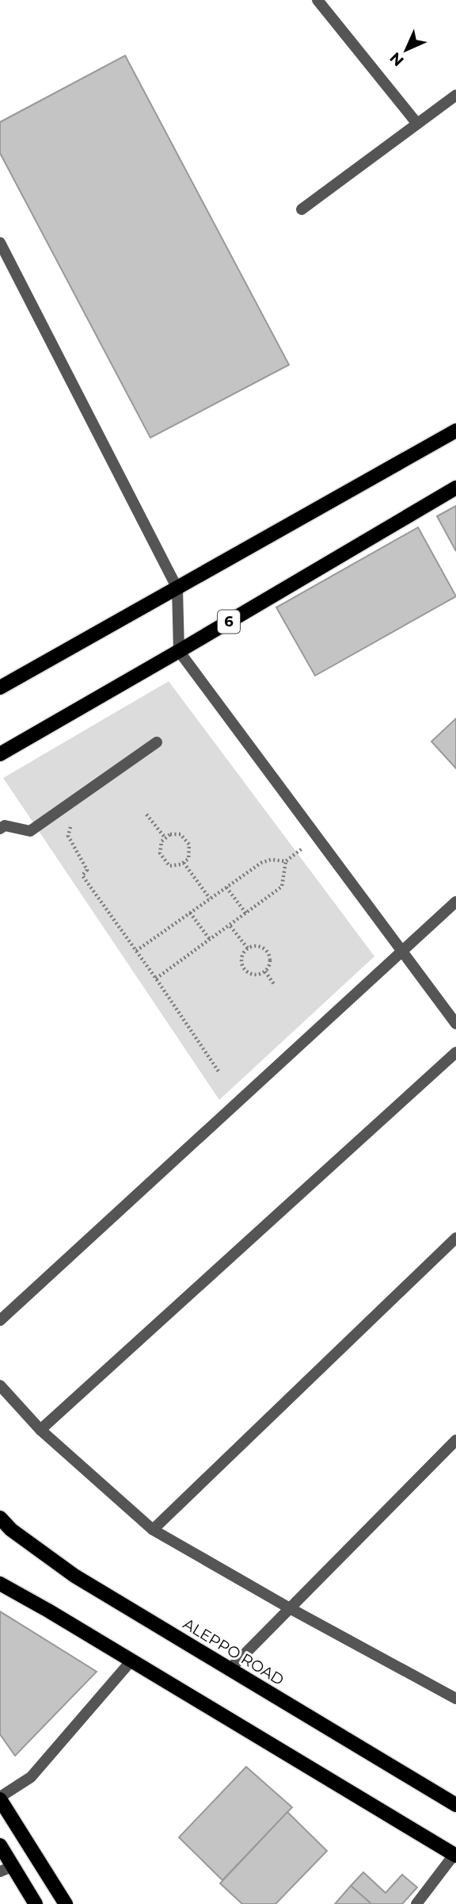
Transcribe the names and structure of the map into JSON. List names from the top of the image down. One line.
{"streets":{"main road":["6","ALEPPO ROAD"]},"north":"bottom left"}
